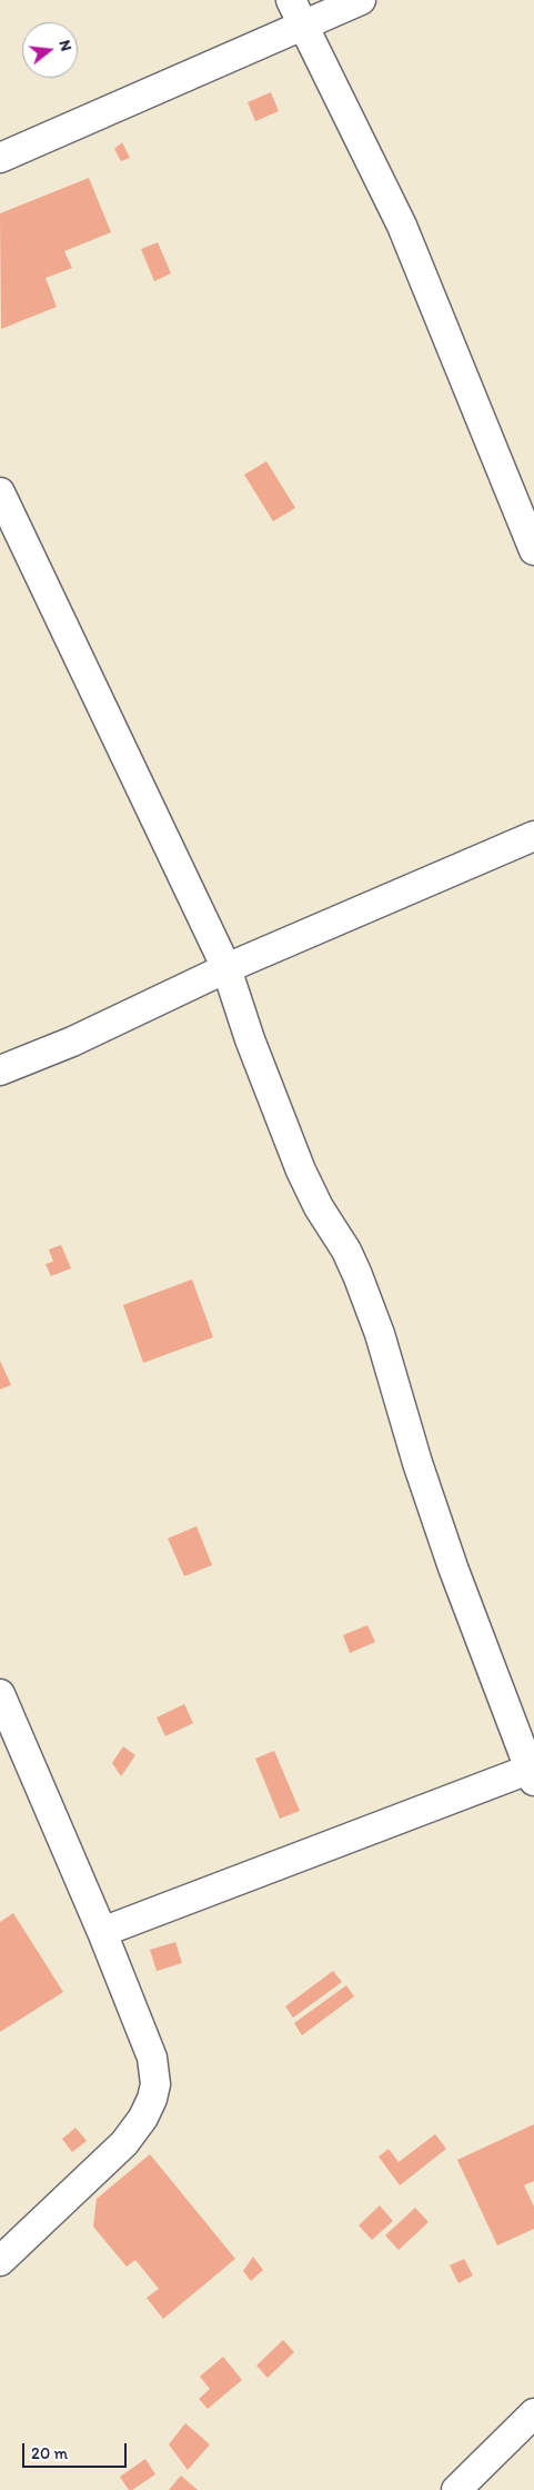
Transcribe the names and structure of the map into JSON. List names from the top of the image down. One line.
{"scale_bar":"20 m","north":"right"}
